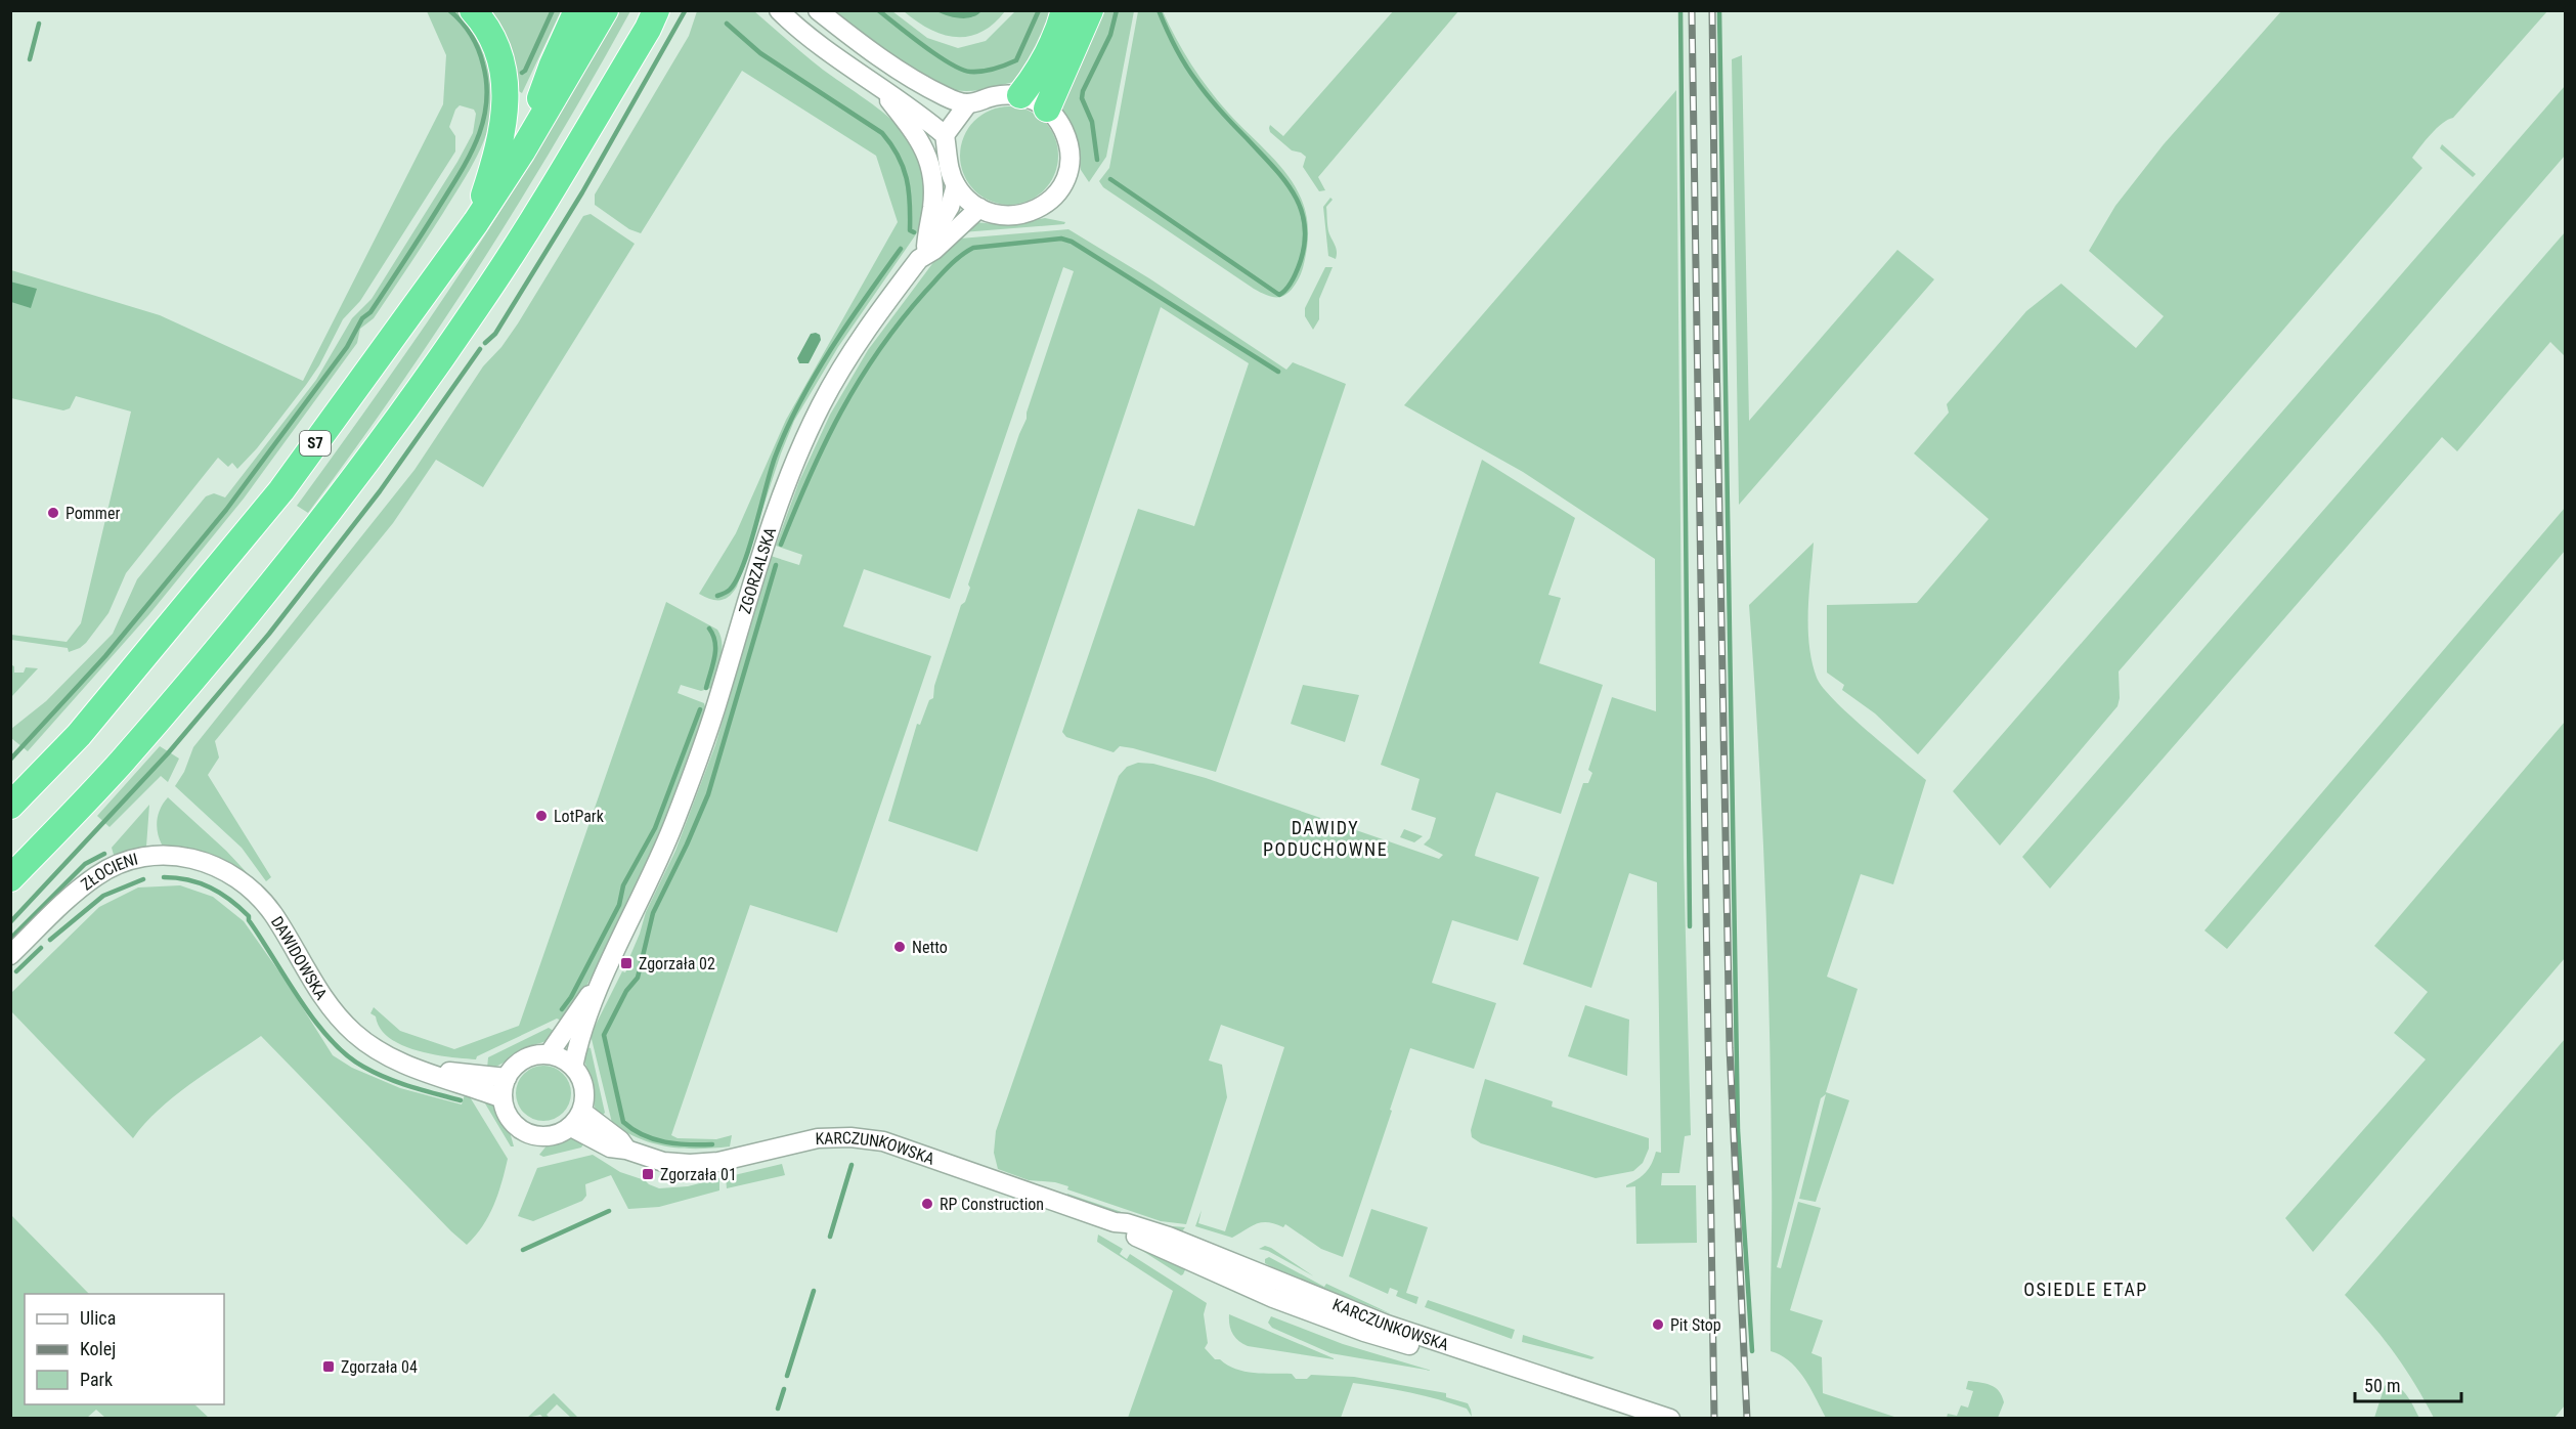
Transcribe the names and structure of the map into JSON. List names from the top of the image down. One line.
{"streets":{"highway":["S7"],"street":["ZGORZALSKA","ZŁOCIENI","DAWIDOWSKA","KARCZUNKOWSKA"]},"crossings":[["ZGORZALSKA","DAWIDOWSKA"],["ZGORZALSKA","KARCZUNKOWSKA"],["ZŁOCIENI","DAWIDOWSKA"],["DAWIDOWSKA","KARCZUNKOWSKA"]],"districts":["DAWIDY PODUCHOWNE","OSIEDLE ETAP"],"places":{"other":["Pommer","LotPark","Netto","RP Construction","Pit Stop"],"transit":["Zgorzała 02","Zgorzała 01","Zgorzała 04"]},"legend":["Ulica","Kolej","Park"],"scale_bar":"50 m"}
